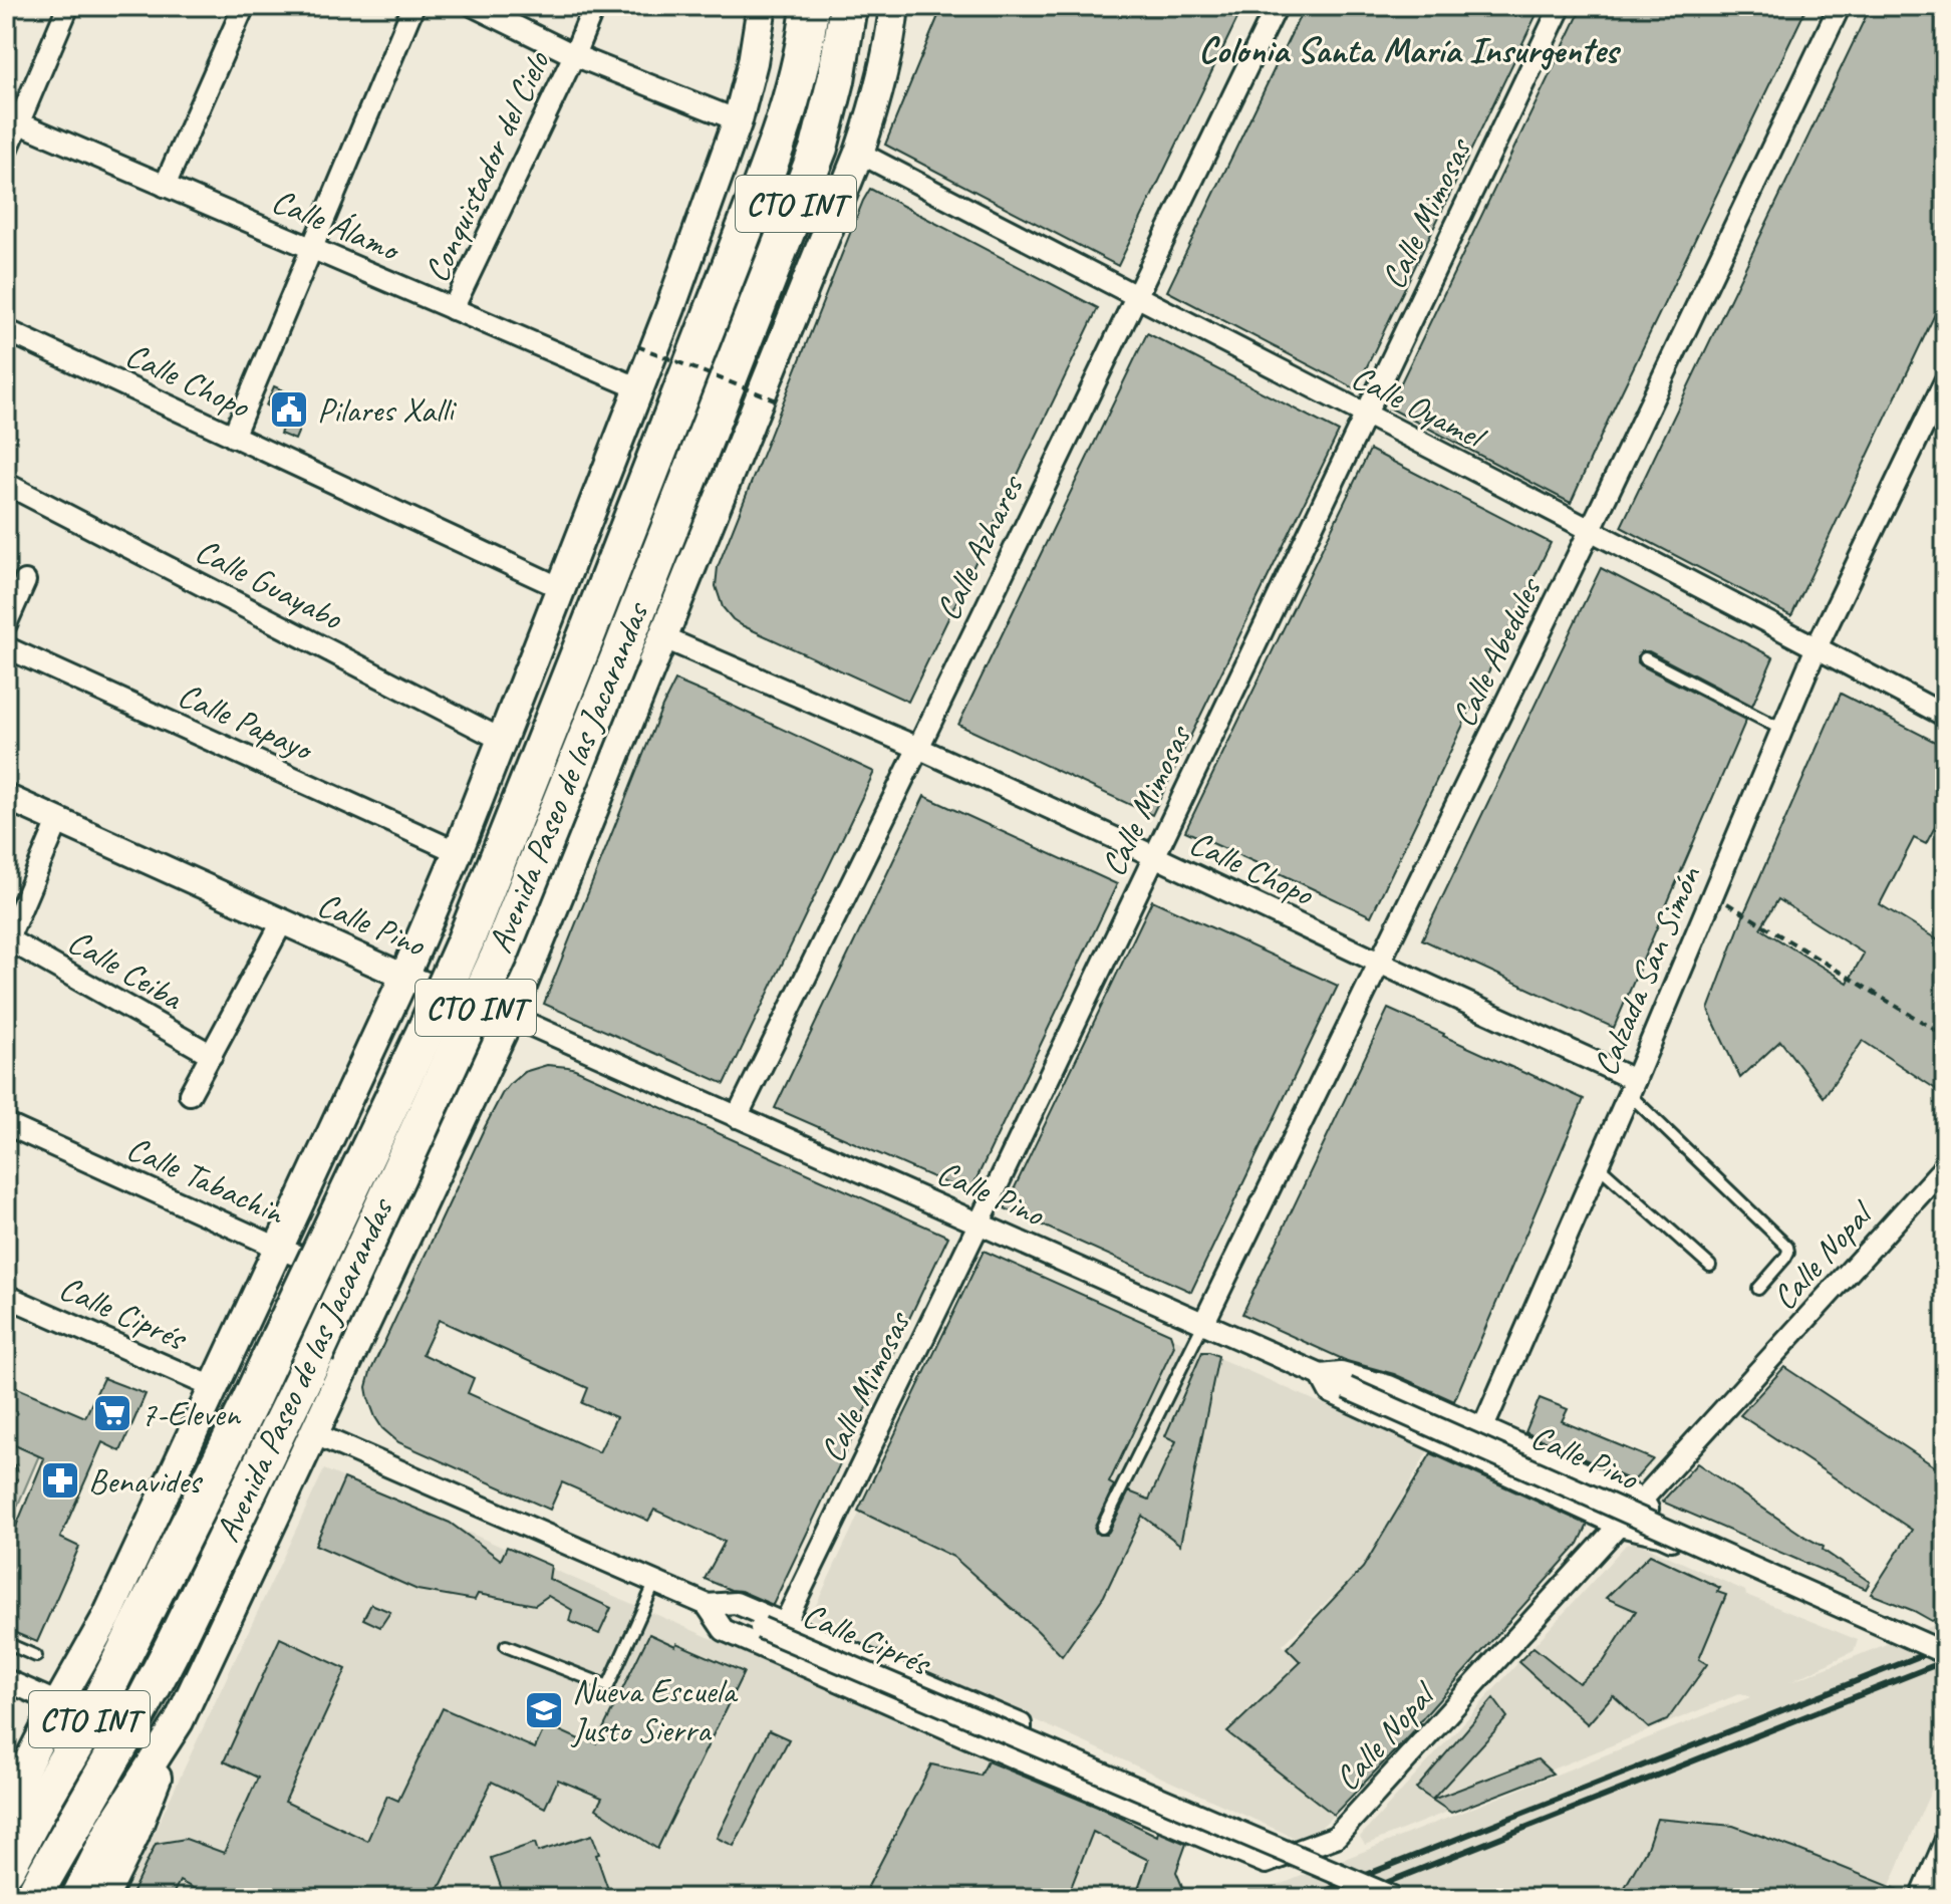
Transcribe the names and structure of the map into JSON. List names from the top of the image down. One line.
{"streets":{"highway":["CTO INT"],"main road":["Avenida Paseo de las Jacarandas"],"street":["Conquistador del Cielo","Calle Mimosas","Calle Álamo","Calle Chopo","Calle Oyamel","Calle Azhares","Calle Guayabo","Calle Abedules","Calle Papayo","Calle Pino","Calle Ceiba","Calzada San Simón","Calle Tabachin","Calle Nopal","Calle Ciprés"]},"crossings":[["Conquistador del Cielo","Calle Álamo"],["CTO INT","Calle Álamo"],["CTO INT","Calle Chopo"],["CTO INT","Calle Guayabo"],["CTO INT","Calle Papayo"],["CTO INT","Calle Pino"],["CTO INT","Calle Tabachin"],["CTO INT","Calle Ciprés"],["Calle Mimosas","Calle Chopo"],["Calle Mimosas","Calle Oyamel"],["Calle Mimosas","Calle Pino"],["Calle Chopo","Calle Azhares"],["Calle Chopo","Calle Abedules"],["Calle Chopo","Avenida Paseo de las Jacarandas"],["Calle Chopo","Calzada San Simón"],["Calle Oyamel","Calle Azhares"],["Calle Oyamel","Calle Abedules"],["Calle Oyamel","Avenida Paseo de las Jacarandas"],["Calle Oyamel","Calzada San Simón"],["Calle Azhares","Calle Pino"],["Calle Abedules","Calle Pino"],["Avenida Paseo de las Jacarandas","Calle Pino"],["Avenida Paseo de las Jacarandas","Calle Tabachin"],["Avenida Paseo de las Jacarandas","Calle Ciprés"],["Calle Nopal","Calle Ciprés"]],"districts":["Colonia Santa María Insurgentes"],"places":{"public building":["Pilares Xalli"],"supermarket":["7-Eleven"],"pharmacy":["Benavides"],"school or university":["Nueva Escuela Justo Sierra"]}}
